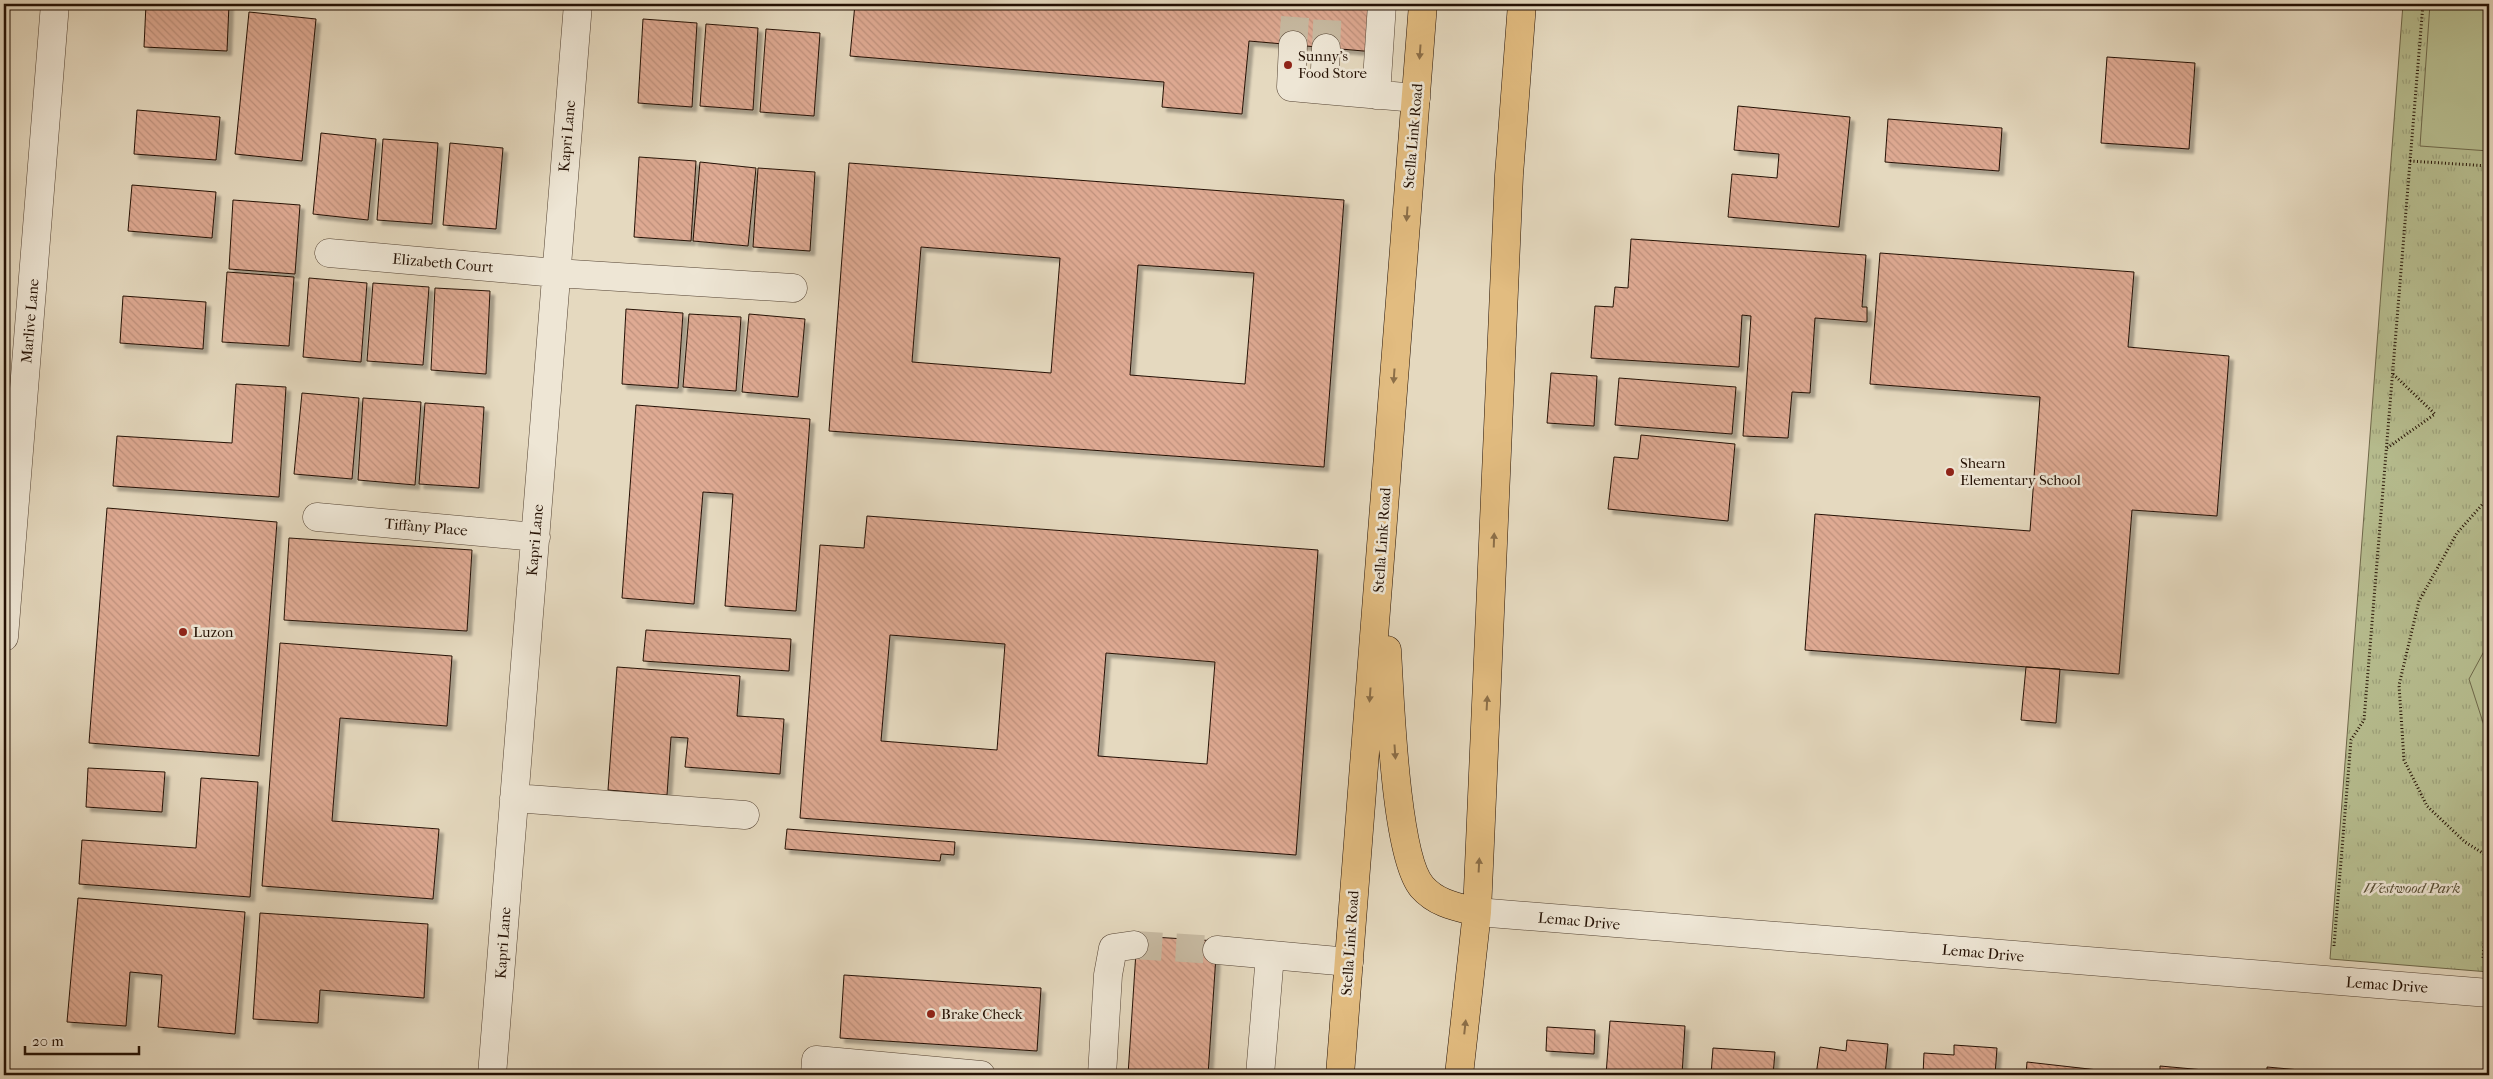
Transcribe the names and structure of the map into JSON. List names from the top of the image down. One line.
{"streets":{"main road":["Stella Link Road"],"street":["Kapri Lane","Elizabeth Court","Marlive Lane","Tiffany Place","Lemac Drive"]},"crossings":[["Kapri Lane","Elizabeth Court"],["Kapri Lane","Tiffany Place"]],"parks":["Westwood Park"],"places":["Sunny's Food Store","Shearn Elementary School","Luzon","Brake Check"],"scale_bar":"20 m"}
